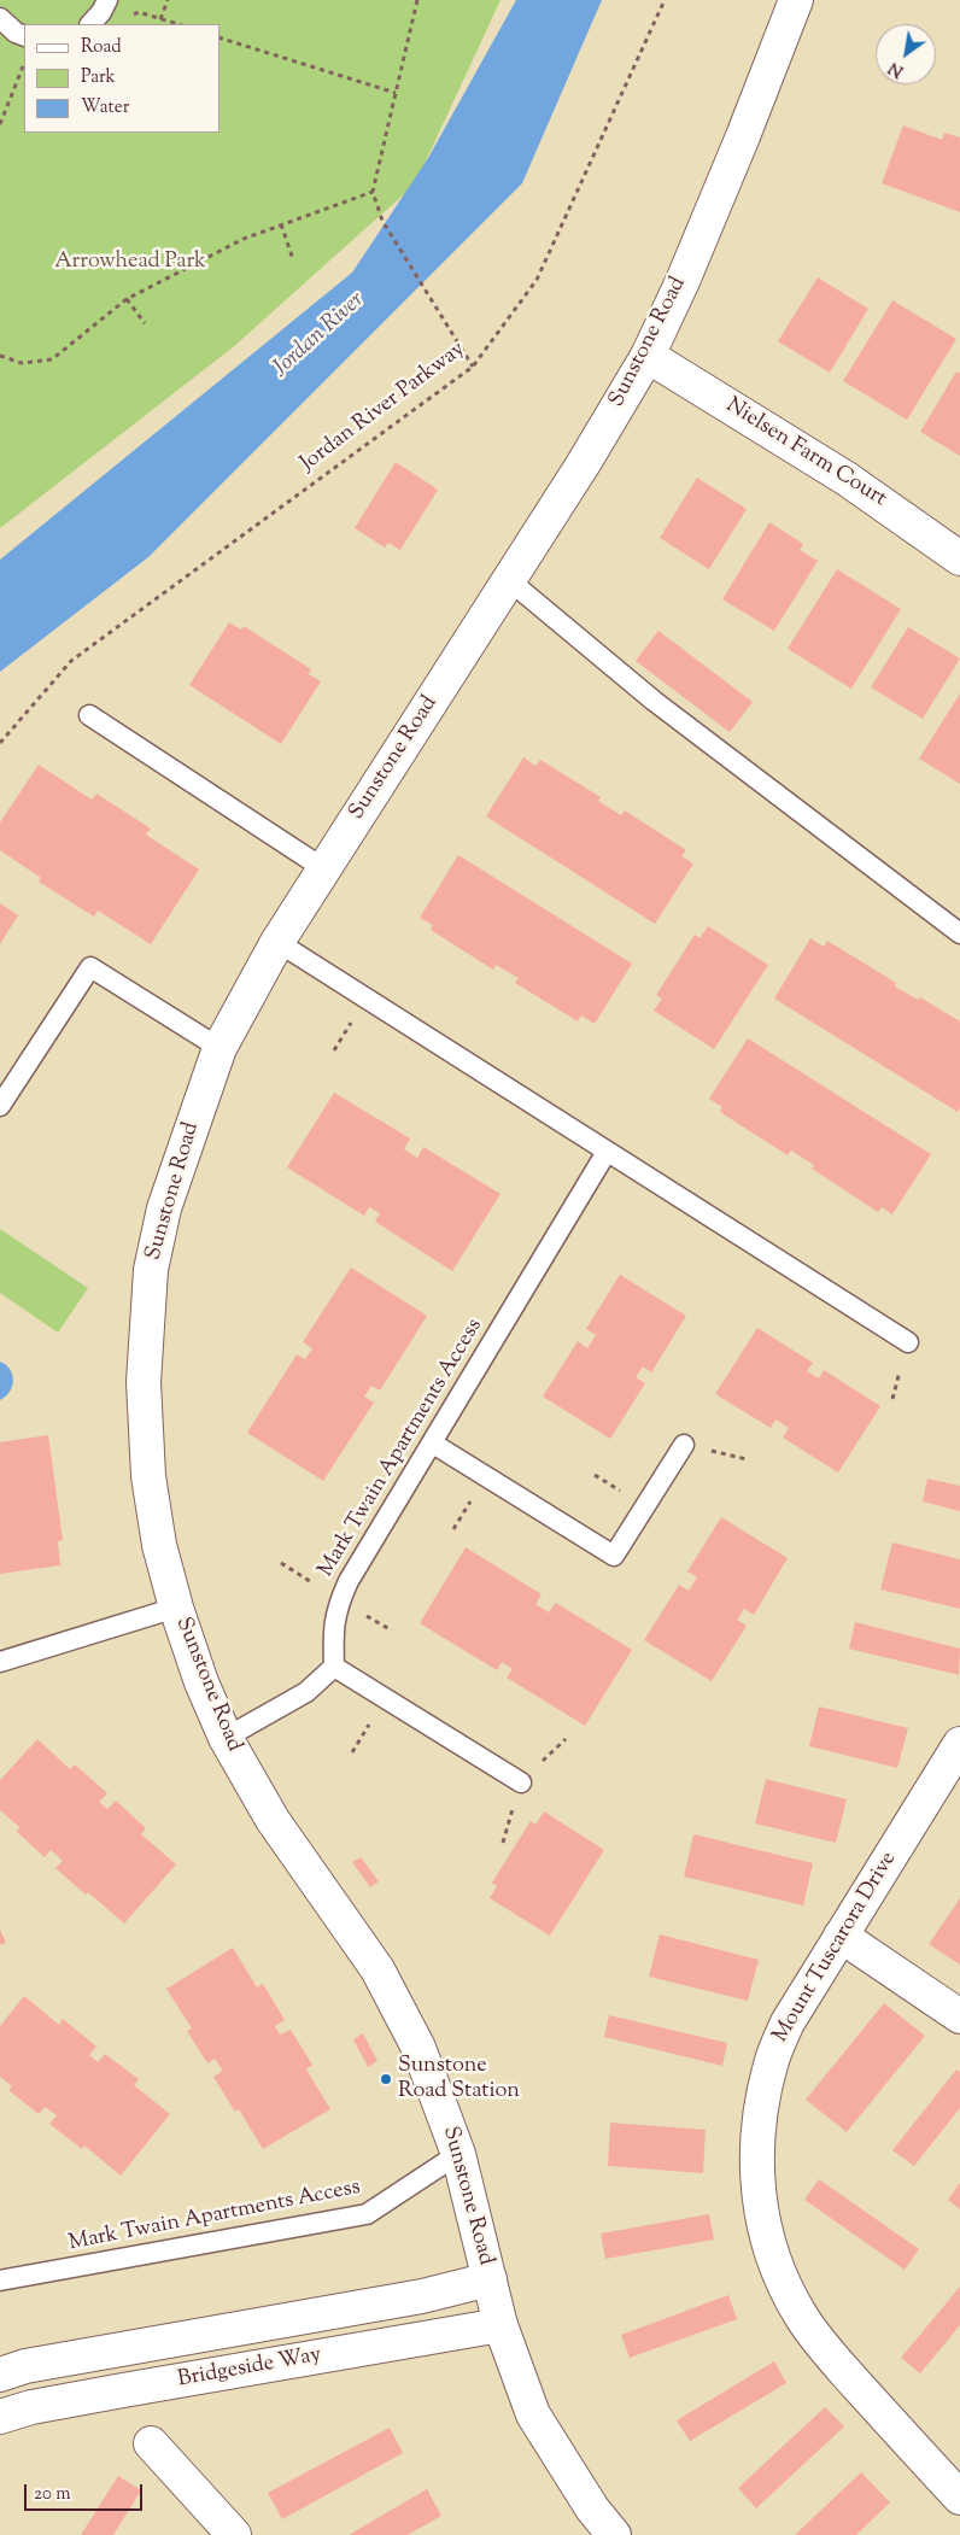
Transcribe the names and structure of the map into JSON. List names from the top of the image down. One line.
{"streets":{"street":["Sunstone Road","Nielsen Farm Court","Mount Tuscarora Drive","Bridgeside Way"],"lane":["Mark Twain Apartments Access"],"path":["Jordan River Parkway"]},"crossings":[["Sunstone Road","Nielsen Farm Court"],["Sunstone Road","Mark Twain Apartments Access"],["Sunstone Road","Bridgeside Way"]],"water":["Jordan River"],"parks":["Arrowhead Park"],"places":["Sunstone Road Station"],"legend":["Road","Park","Water"],"scale_bar":"20 m","north":"bottom left"}
